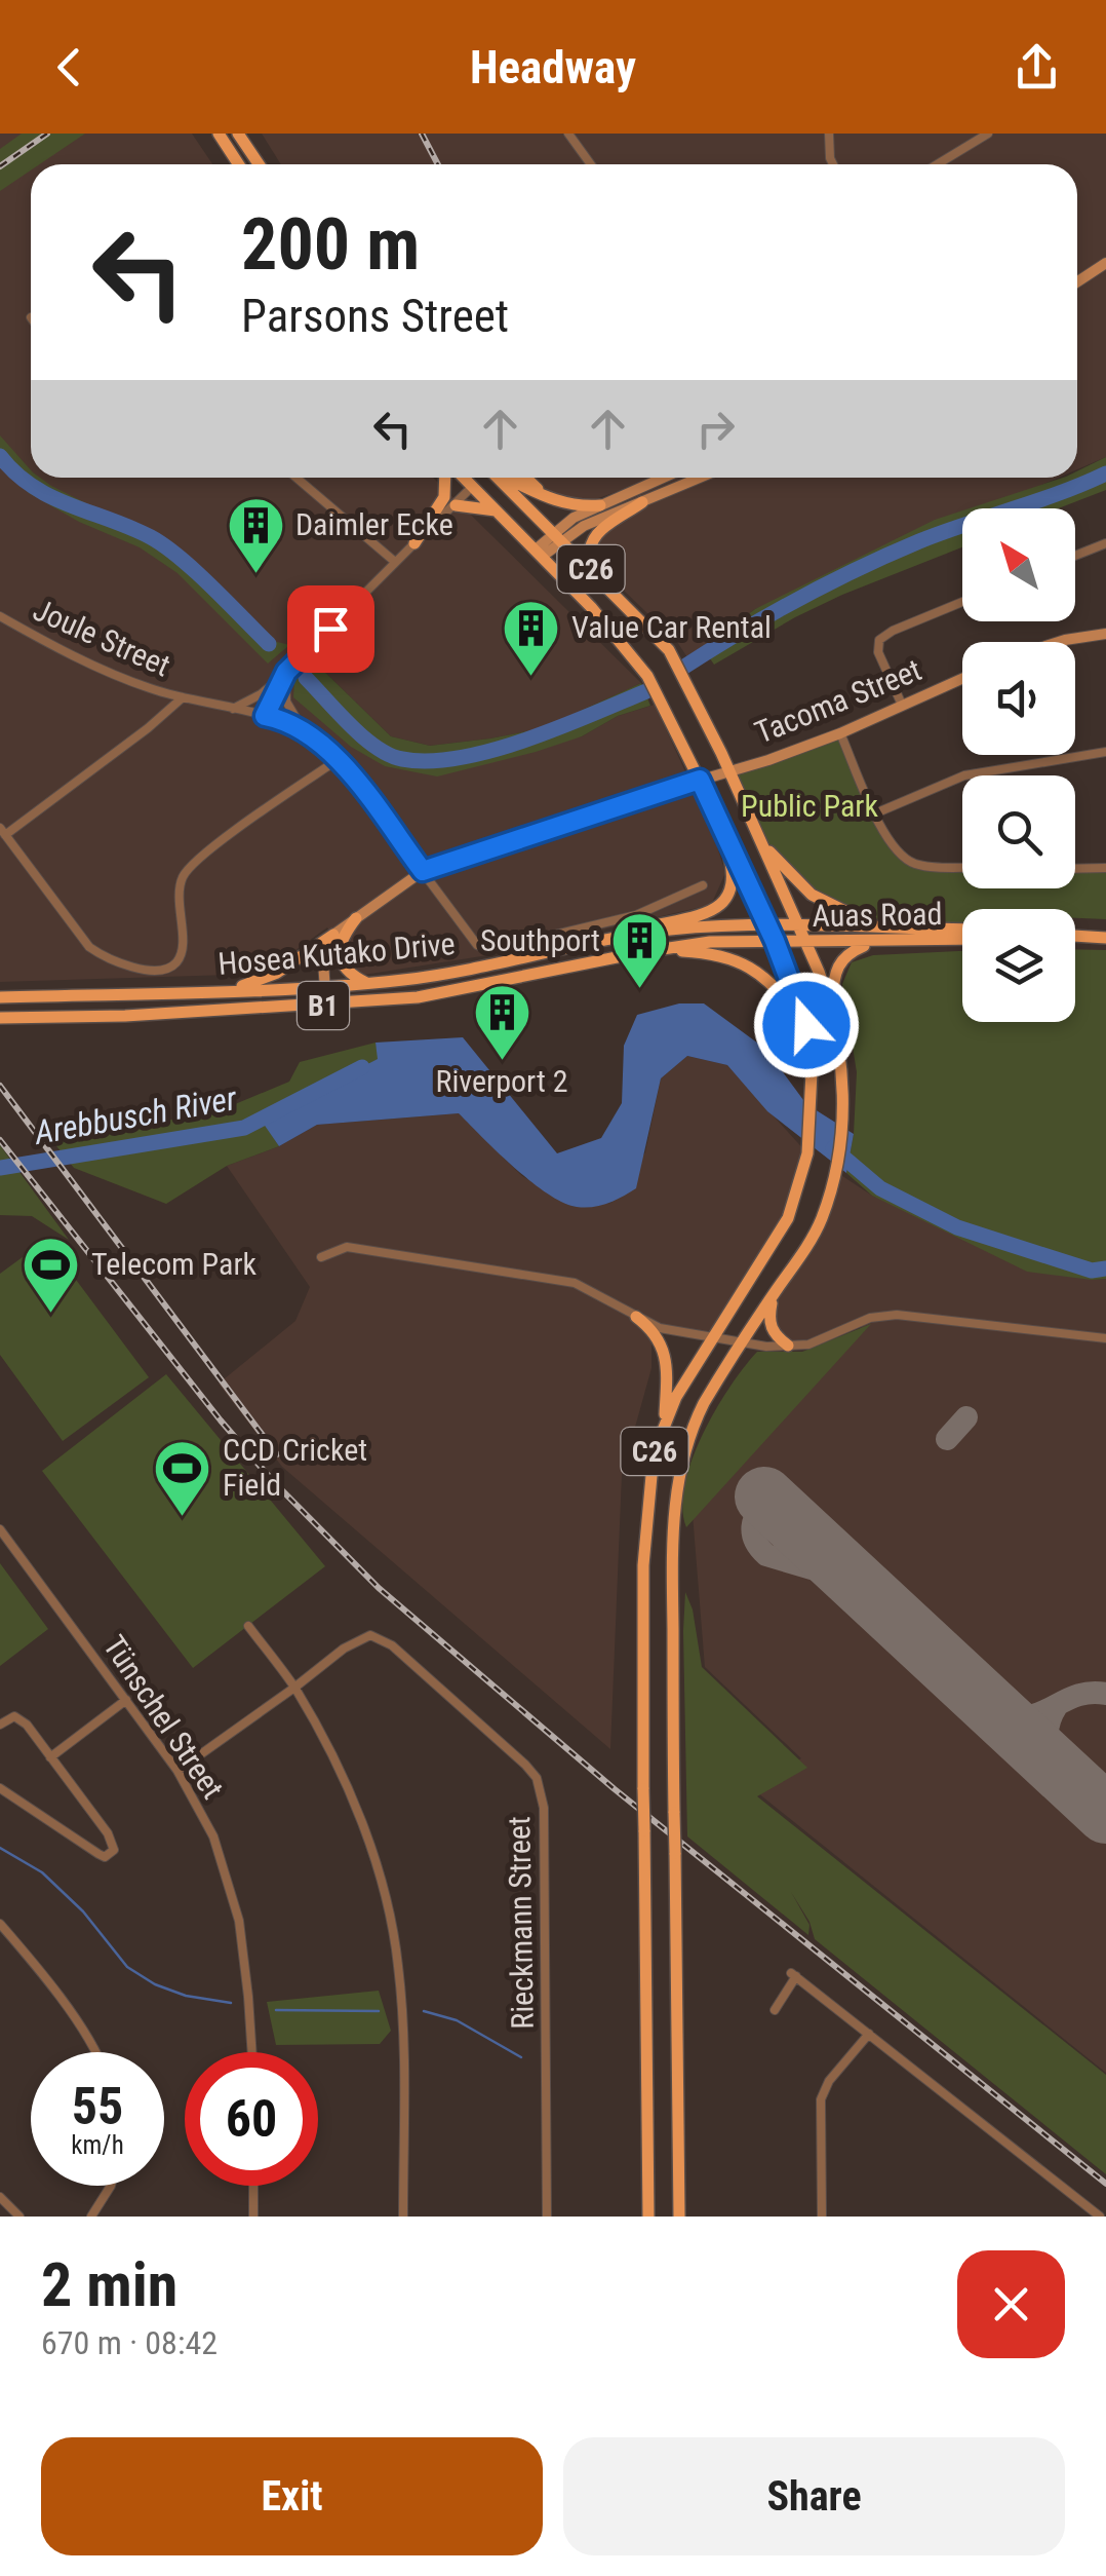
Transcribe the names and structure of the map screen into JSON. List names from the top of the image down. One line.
{"streets":{"main road":["C26","Auas Road","Hosea Kutako Drive","B1"],"street":["Joule Street","Tacoma Street","Tünschel Street","Rieckmann Street"]},"crossings":[["C26","Tacoma Street"],["C26","Auas Road"],["C26","Hosea Kutako Drive"],["Joule Street","Tacoma Street"],["Auas Road","Hosea Kutako Drive"],["Tünschel Street","Rieckmann Street"]],"water":["Arebbusch River"],"parks":["Public Park"],"places":{"building":["Daimler Ecke","Value Car Rental","Southport","Riverport 2"],"sports":["Telecom Park","CCD Cricket Field"]},"north":"top left","page":{"header":"Headway","turn":["200 m","Parsons Street"],"speed":"55 km/h","limit":"60","heading":["2 min","670 m · 08:42"],"buttons":["Exit","Share"]}}
